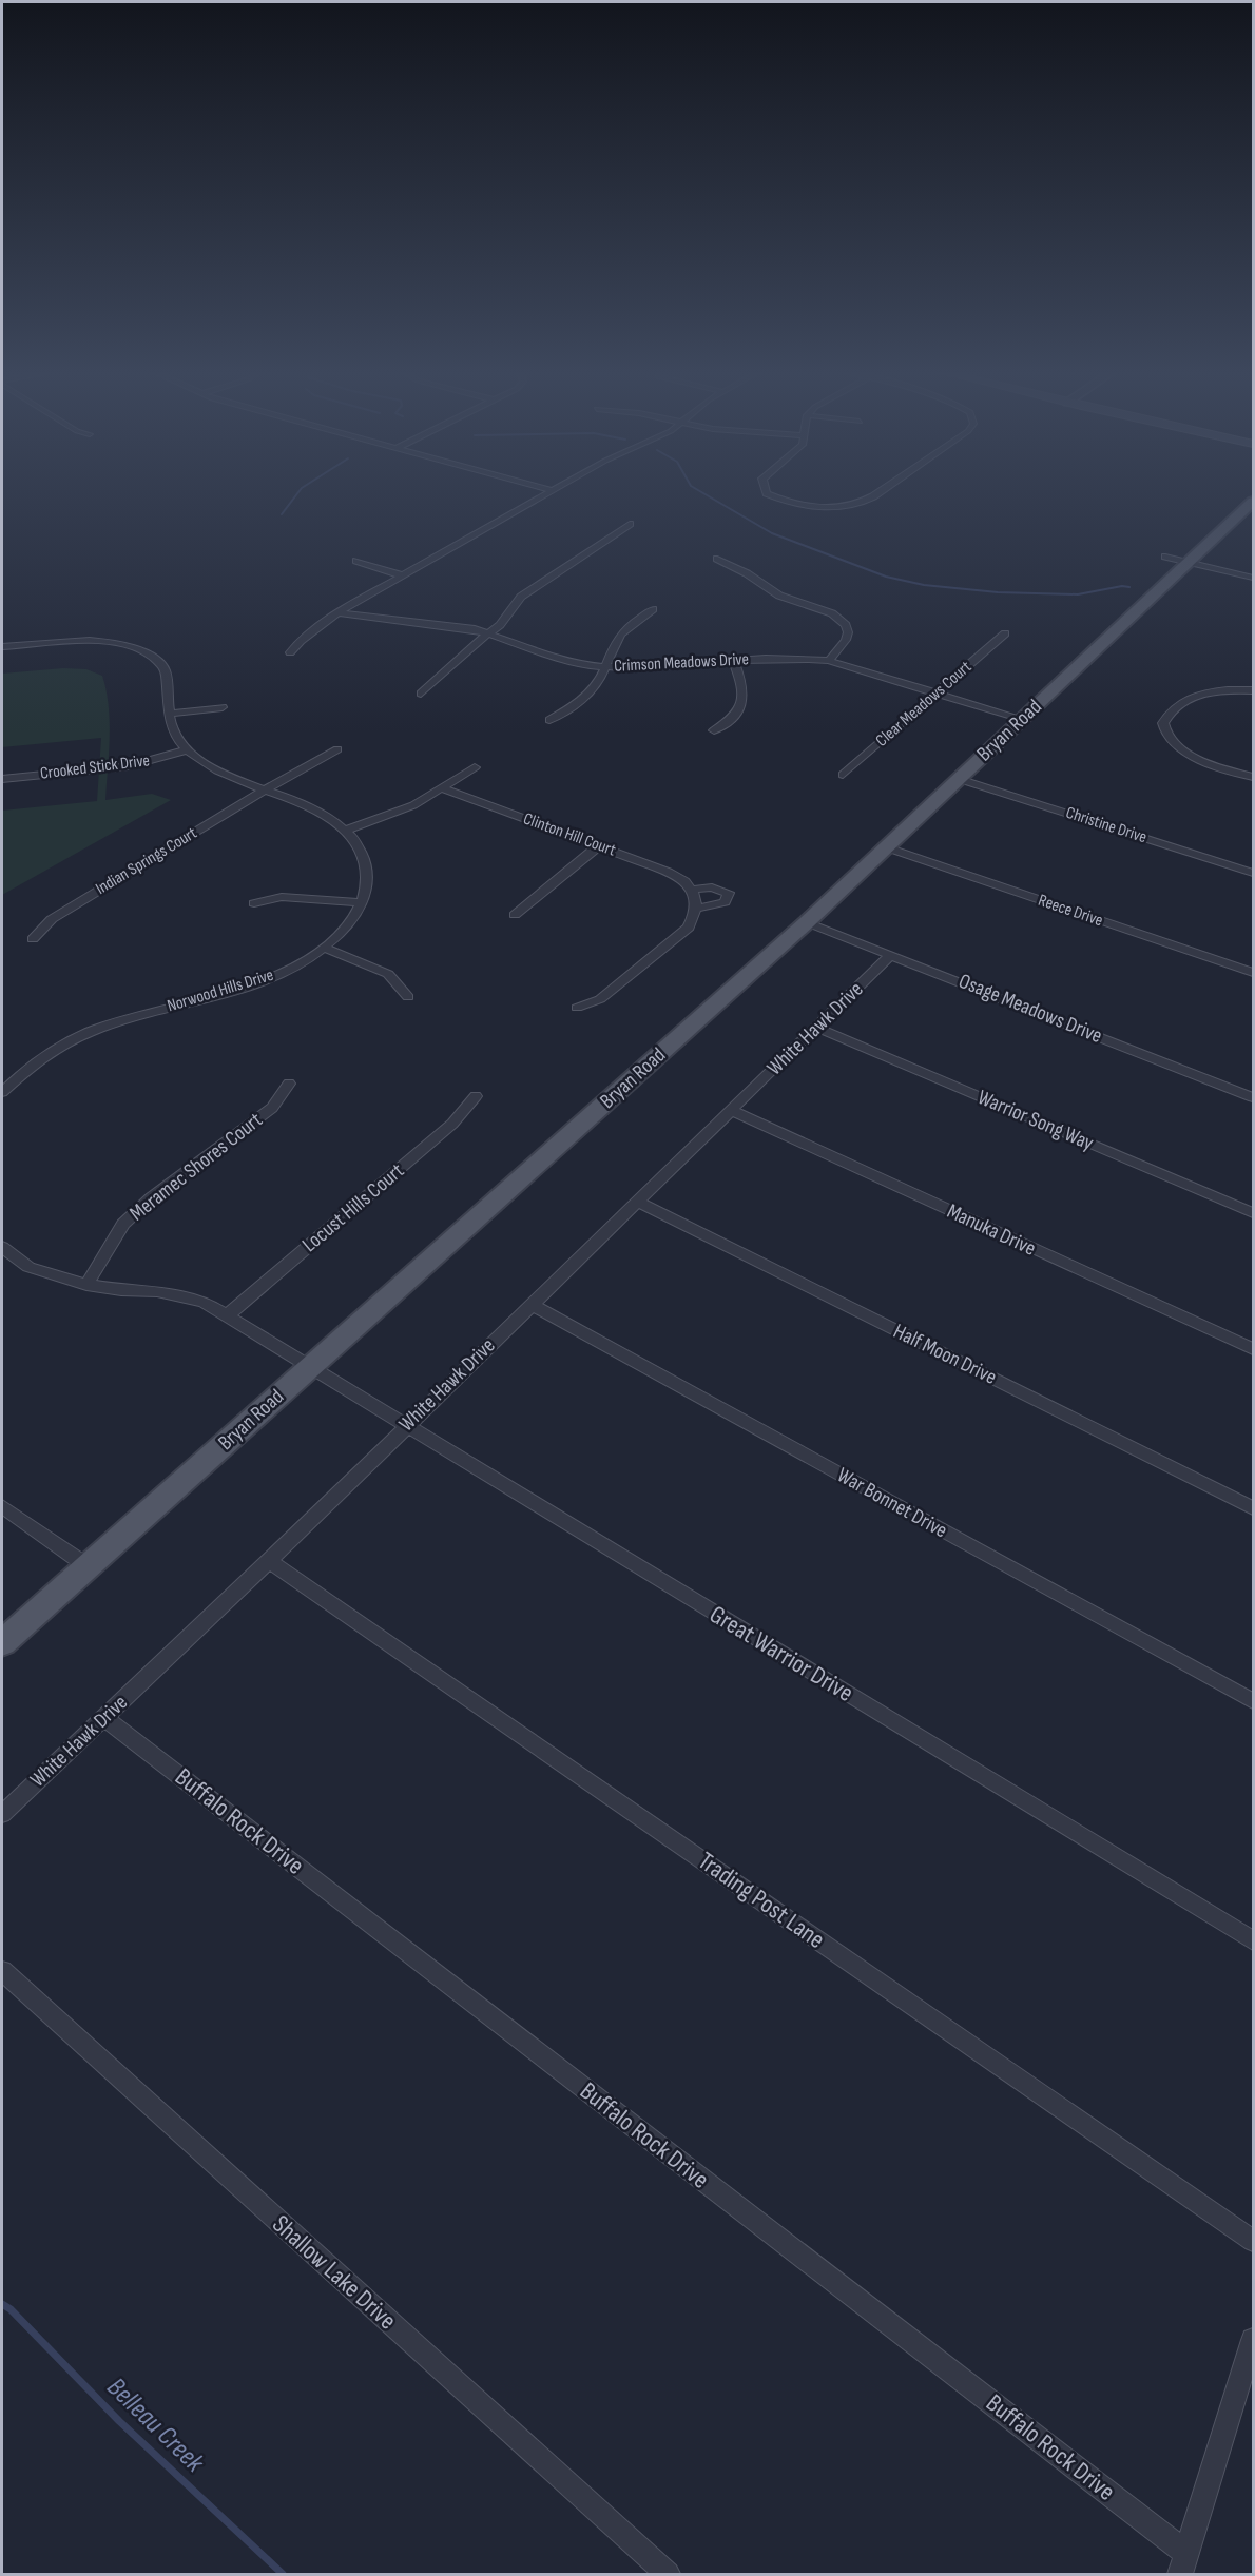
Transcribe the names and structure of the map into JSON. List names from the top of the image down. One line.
{"streets":{"main road":["Bryan Road"],"street":["Crimson Meadows Drive","Clear Meadows Court","Crooked Stick Drive","Christine Drive","Clinton Hill Court","Indian Springs Court","Reece Drive","Norwood Hills Drive","Osage Meadows Drive","White Hawk Drive","Warrior Song Way","Meramec Shores Court","Locust Hills Court","Manuka Drive","Half Moon Drive","War Bonnet Drive","Great Warrior Drive","Buffalo Rock Drive","Trading Post Lane","Shallow Lake Drive"]},"crossings":[["Crimson Meadows Drive","Clear Meadows Court"],["Crimson Meadows Drive","Bryan Road"],["Bryan Road","Christine Drive"],["Bryan Road","Reece Drive"],["Bryan Road","Osage Meadows Drive"],["Bryan Road","Great Warrior Drive"],["Crooked Stick Drive","Norwood Hills Drive"],["Indian Springs Court","Norwood Hills Drive"],["Osage Meadows Drive","White Hawk Drive"],["White Hawk Drive","Warrior Song Way"],["White Hawk Drive","Manuka Drive"],["White Hawk Drive","Half Moon Drive"],["White Hawk Drive","War Bonnet Drive"],["White Hawk Drive","Great Warrior Drive"],["White Hawk Drive","Buffalo Rock Drive"],["White Hawk Drive","Trading Post Lane"]],"water":["Belleau Creek"]}
